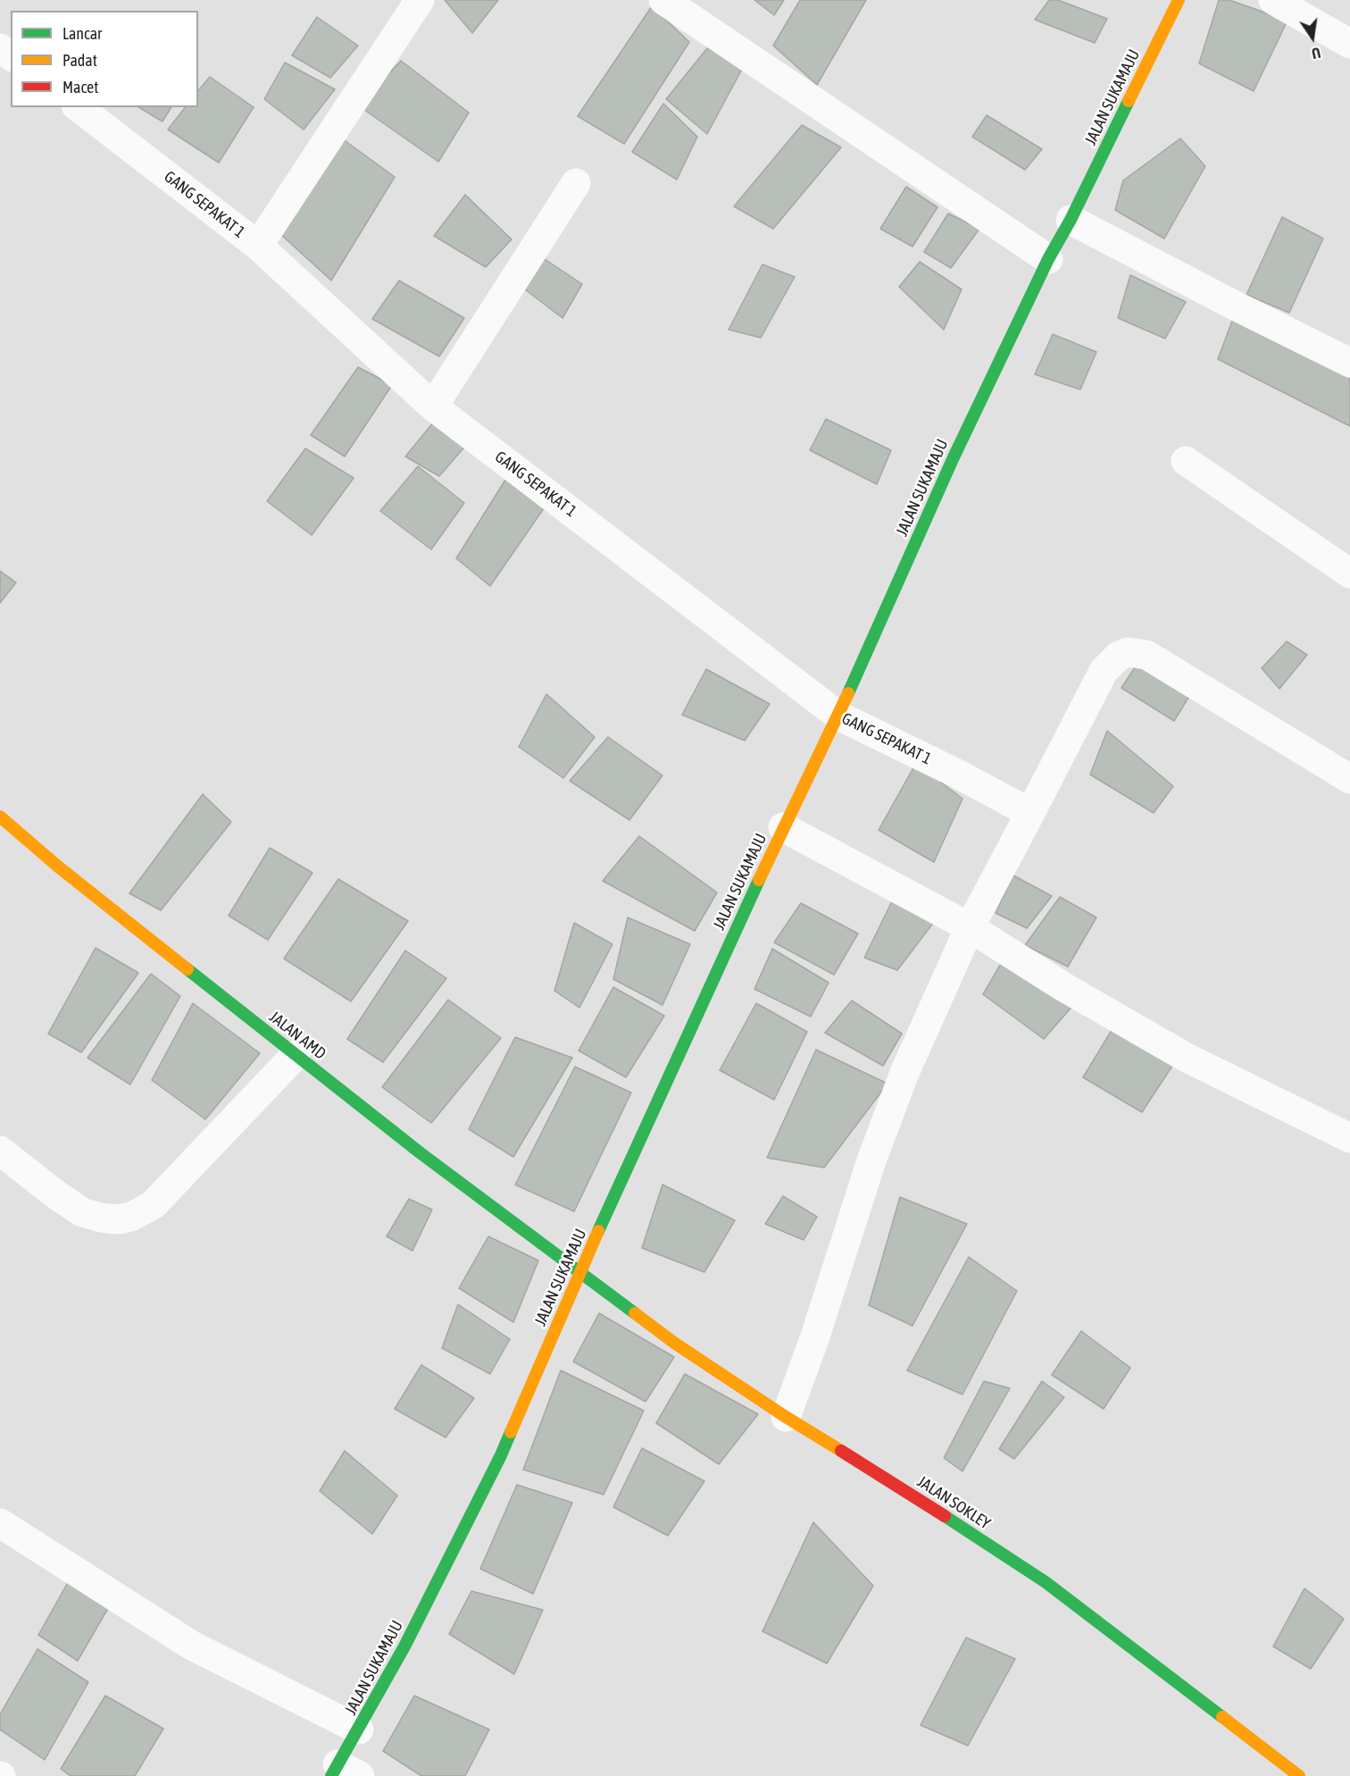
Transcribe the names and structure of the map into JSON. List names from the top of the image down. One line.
{"streets":{"street":["JALAN SUKAMAJU","GANG SEPAKAT 1","JALAN AMD","JALAN SOKLEY"]},"crossings":[["JALAN SUKAMAJU","GANG SEPAKAT 1"],["JALAN SUKAMAJU","JALAN AMD"],["JALAN SUKAMAJU","JALAN SOKLEY"],["JALAN AMD","JALAN SOKLEY"]],"legend":["Lancar","Padat","Macet"],"north":"bottom"}
